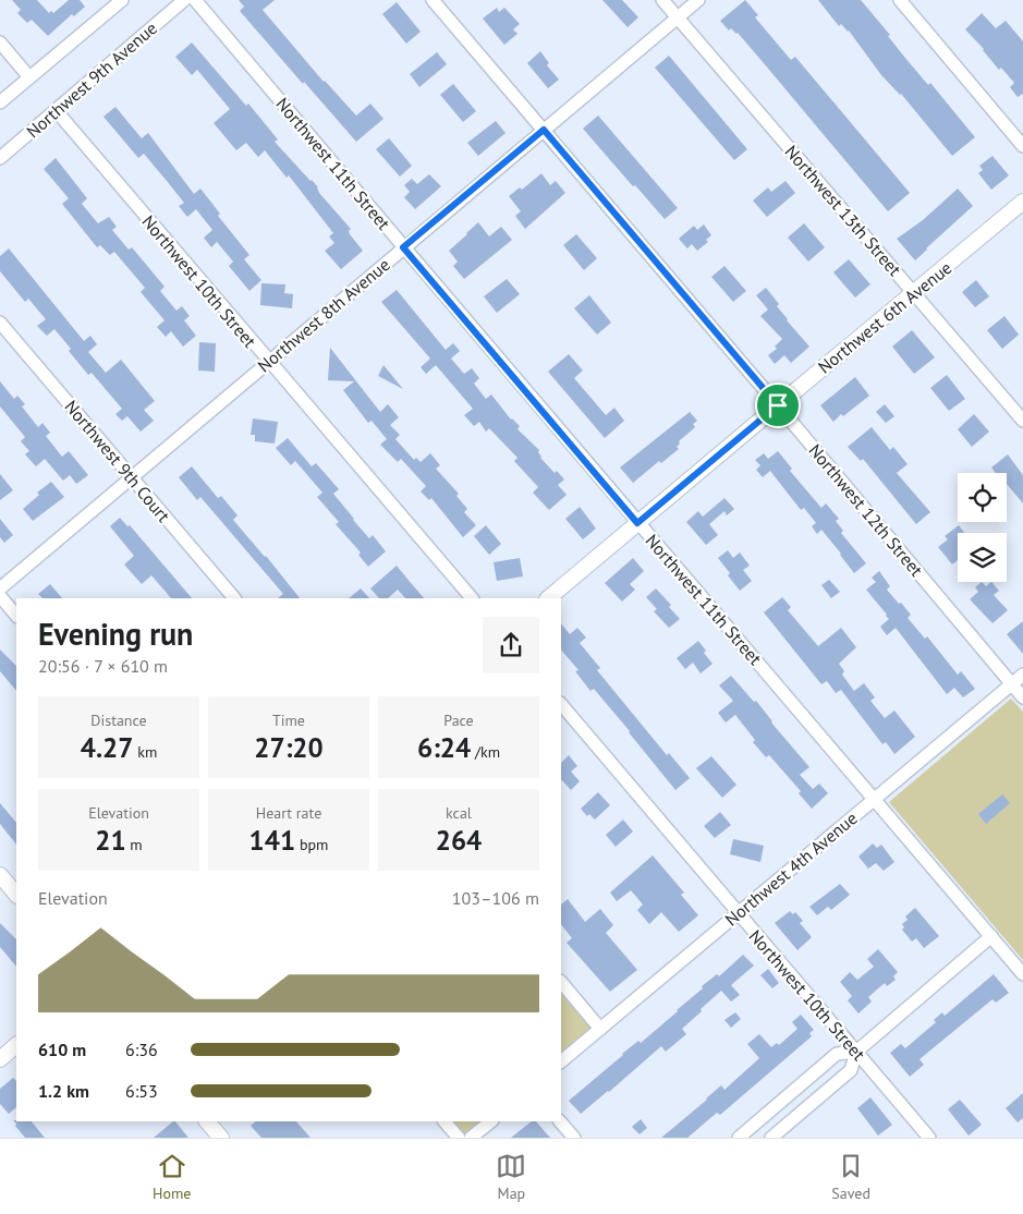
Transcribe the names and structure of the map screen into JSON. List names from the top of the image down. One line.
{"streets":{"street":["Northwest 9th Avenue","Northwest 11th Street","Northwest 13th Street","Northwest 10th Street","Northwest 8th Avenue","Northwest 6th Avenue","Northwest 9th Court","Northwest 12th Street","Northwest 4th Avenue"]},"crossings":[["Northwest 9th Avenue","Northwest 10th Street"],["Northwest 11th Street","Northwest 8th Avenue"],["Northwest 11th Street","Northwest 6th Avenue"],["Northwest 11th Street","Northwest 4th Avenue"],["Northwest 13th Street","Northwest 8th Avenue"],["Northwest 13th Street","Northwest 6th Avenue"],["Northwest 10th Street","Northwest 8th Avenue"],["Northwest 10th Street","Northwest 4th Avenue"],["Northwest 8th Avenue","Northwest 9th Court"],["Northwest 8th Avenue","Northwest 12th Street"],["Northwest 6th Avenue","Northwest 12th Street"],["Northwest 12th Street","Northwest 4th Avenue"]],"page":{"heading":["Evening run","20:56 · 7 × 610 m"],"stats":[["Distance","4.27 km"],["Time","27:20"],["Pace","6:24 /km"],["Elevation","21 m"],["Heart rate","141 bpm"],["kcal","264"]],"chart":["Elevation","103–106 m"],"list":[{"name":"610 m","note":"6:36"},{"name":"1.2 km","note":"6:53"}],"tabs":["Home","Map","Saved"]}}
